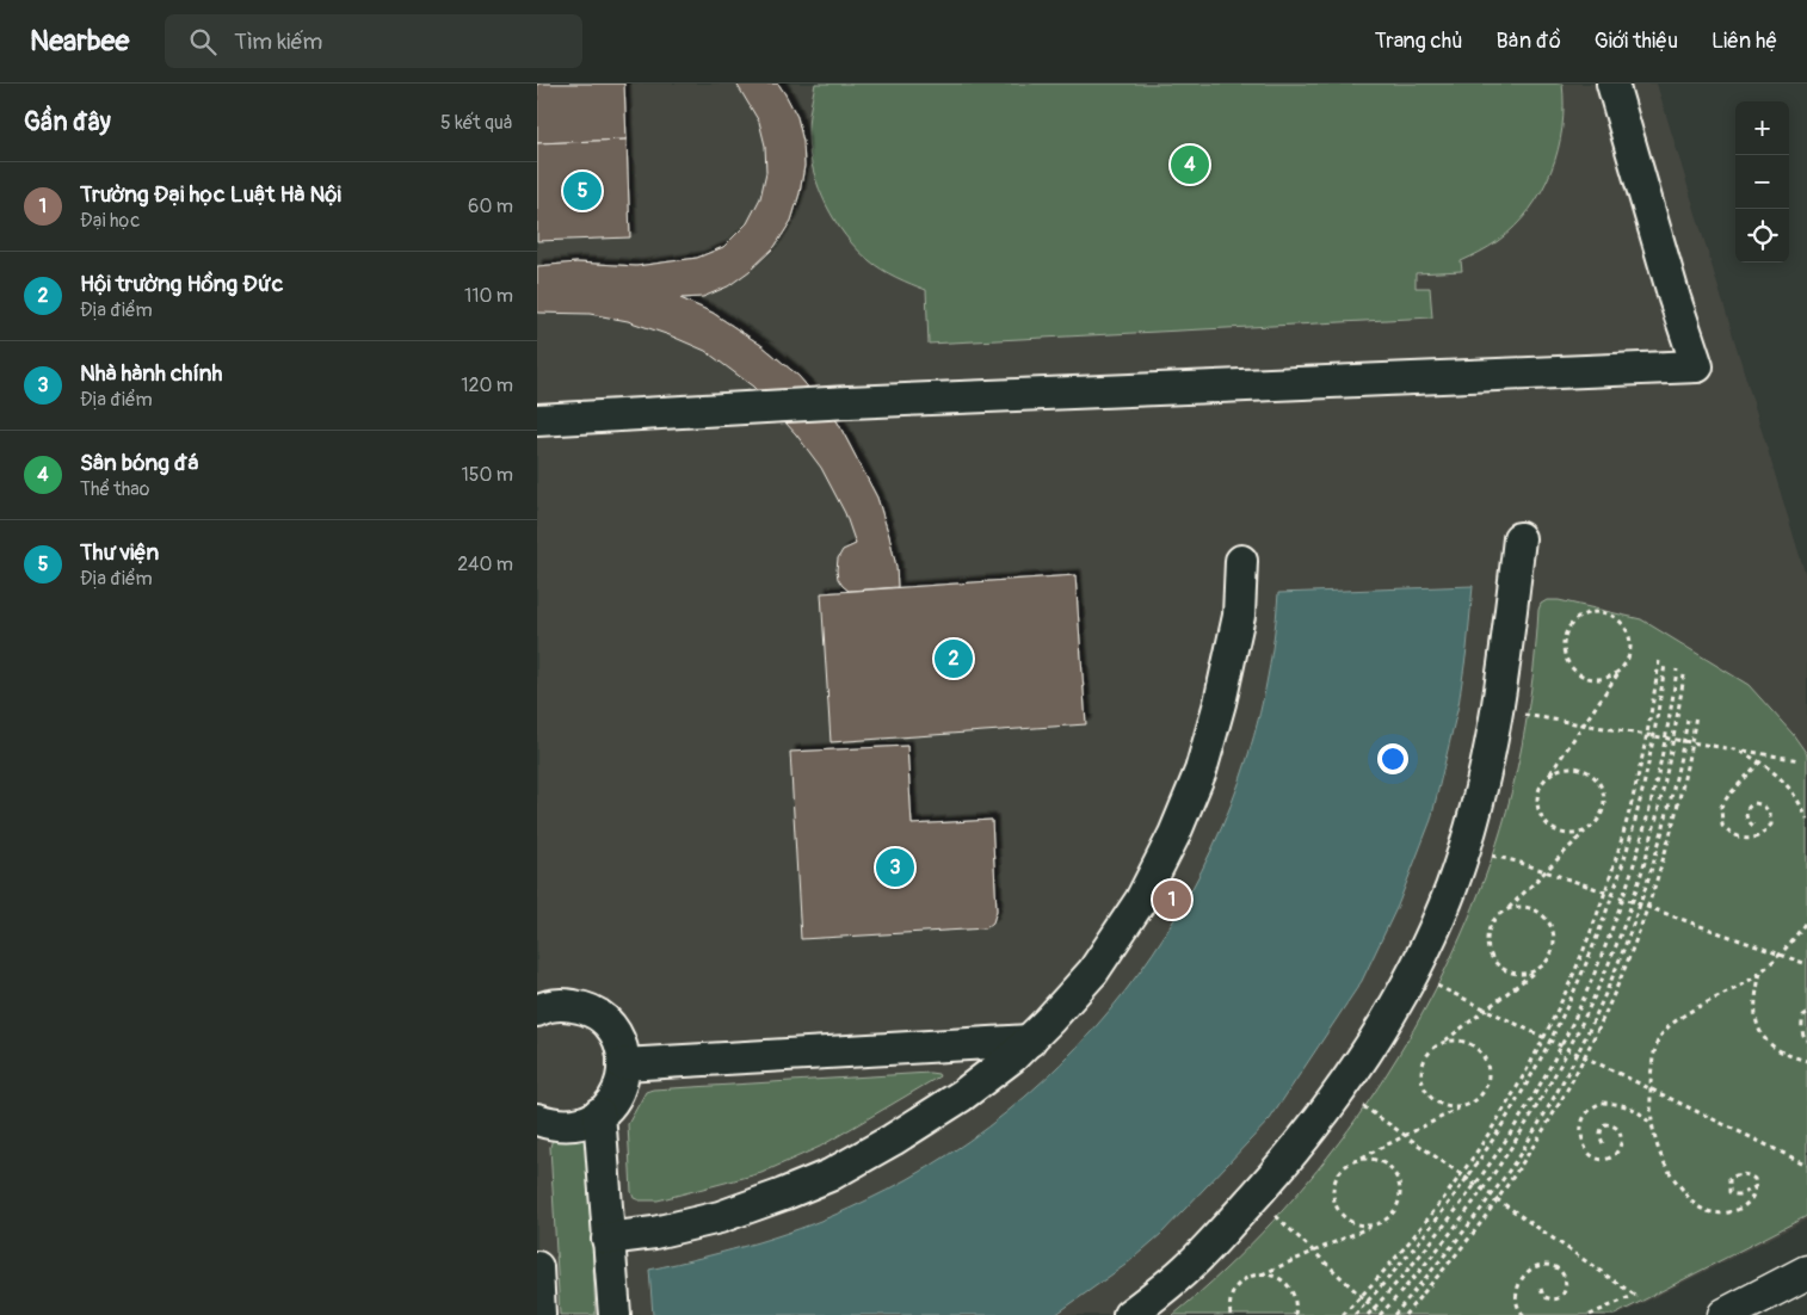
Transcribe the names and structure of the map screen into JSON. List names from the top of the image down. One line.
{"page":{"header":"Nearbee","search":"Tìm kiếm","nav":["Trang chủ","Bản đồ","Giới thiệu","Liên hệ"],"heading":["Gần đây","5 kết quả"],"map_buttons":["+","−"],"pins":["4","5","2","3","1"],"list":[{"mark":"1","name":"Trường Đại học Luật Hà Nội","note":"Đại học","value":"60 m"},{"mark":"2","name":"Hội trường Hồng Đức","note":"Địa điểm","value":"110 m"},{"mark":"3","name":"Nhà hành chính","note":"Địa điểm","value":"120 m"},{"mark":"4","name":"Sân bóng đá","note":"Thể thao","value":"150 m"},{"mark":"5","name":"Thư viện","note":"Địa điểm","value":"240 m"}]}}
